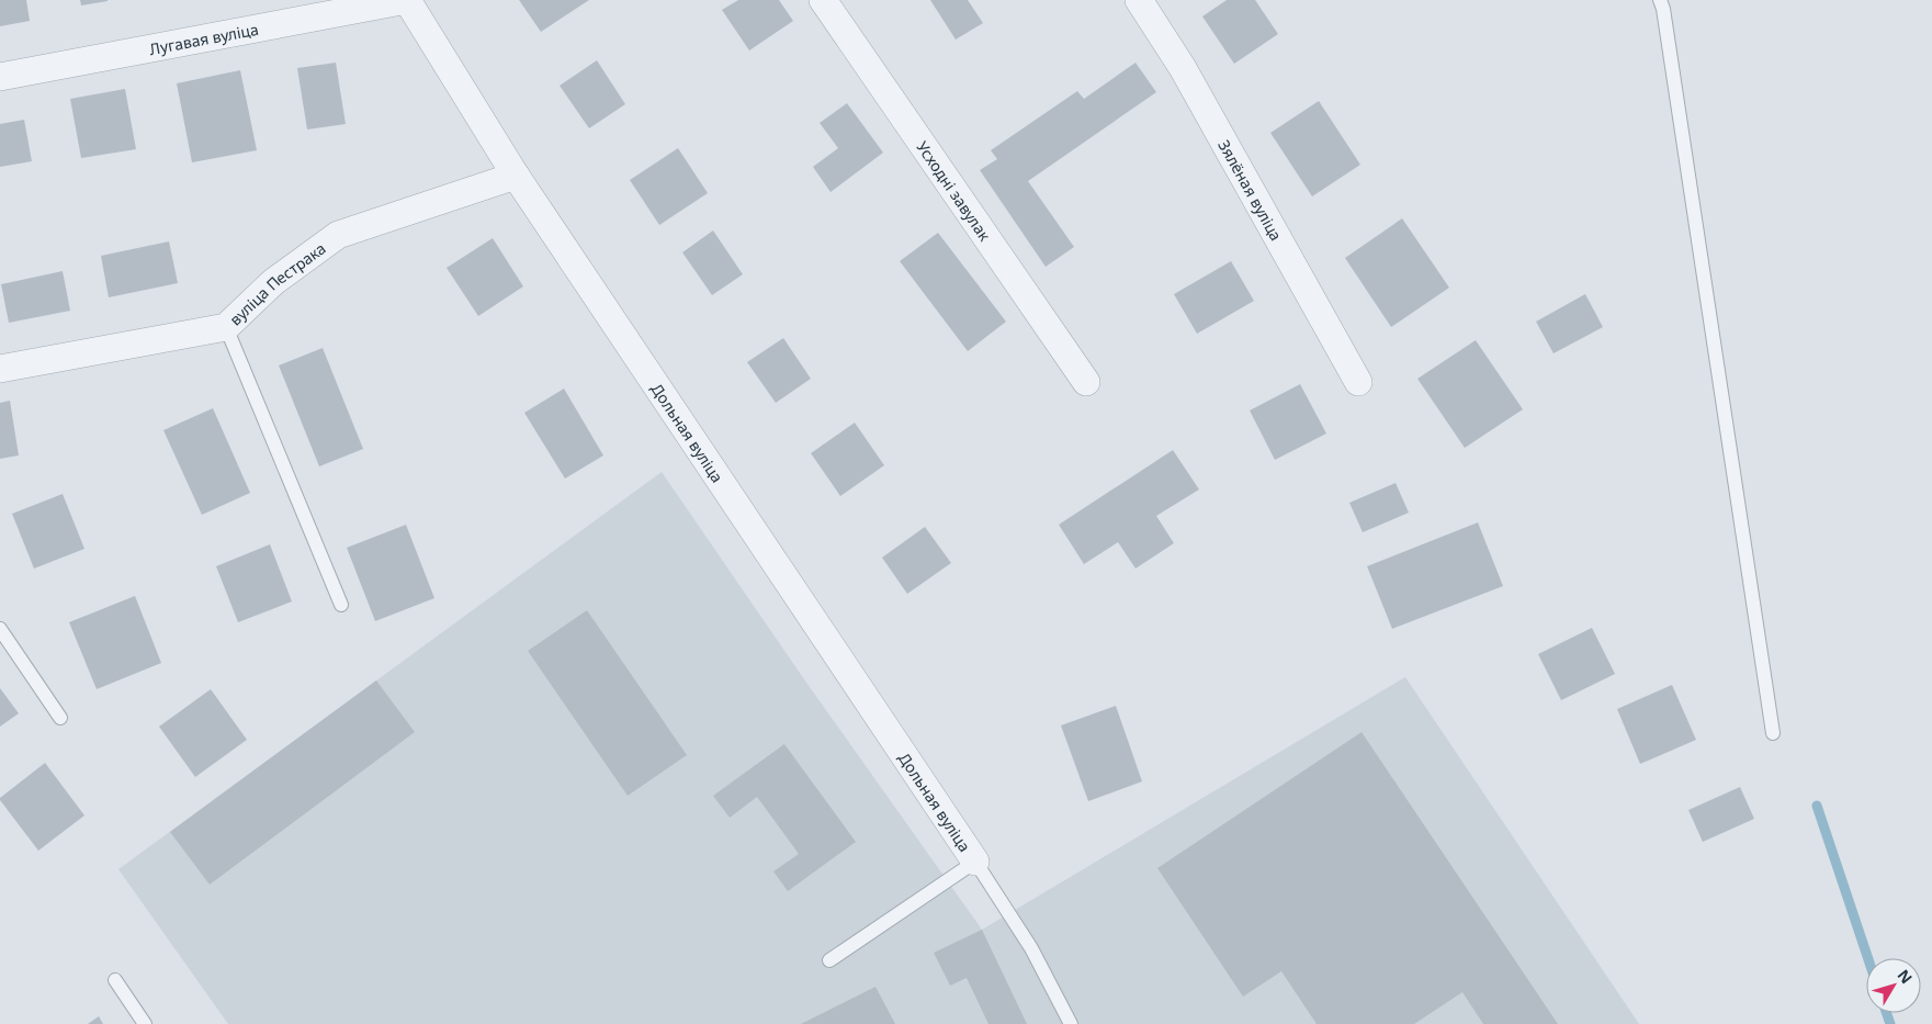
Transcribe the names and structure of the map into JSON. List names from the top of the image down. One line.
{"streets":{"street":["Лугавая вуліца","Зялёная вуліца","Усходні завулак","вуліца Пестрака","Дольная вуліца"]},"crossings":[["Лугавая вуліца","Дольная вуліца"],["вуліца Пестрака","Дольная вуліца"]],"north":"top right"}
